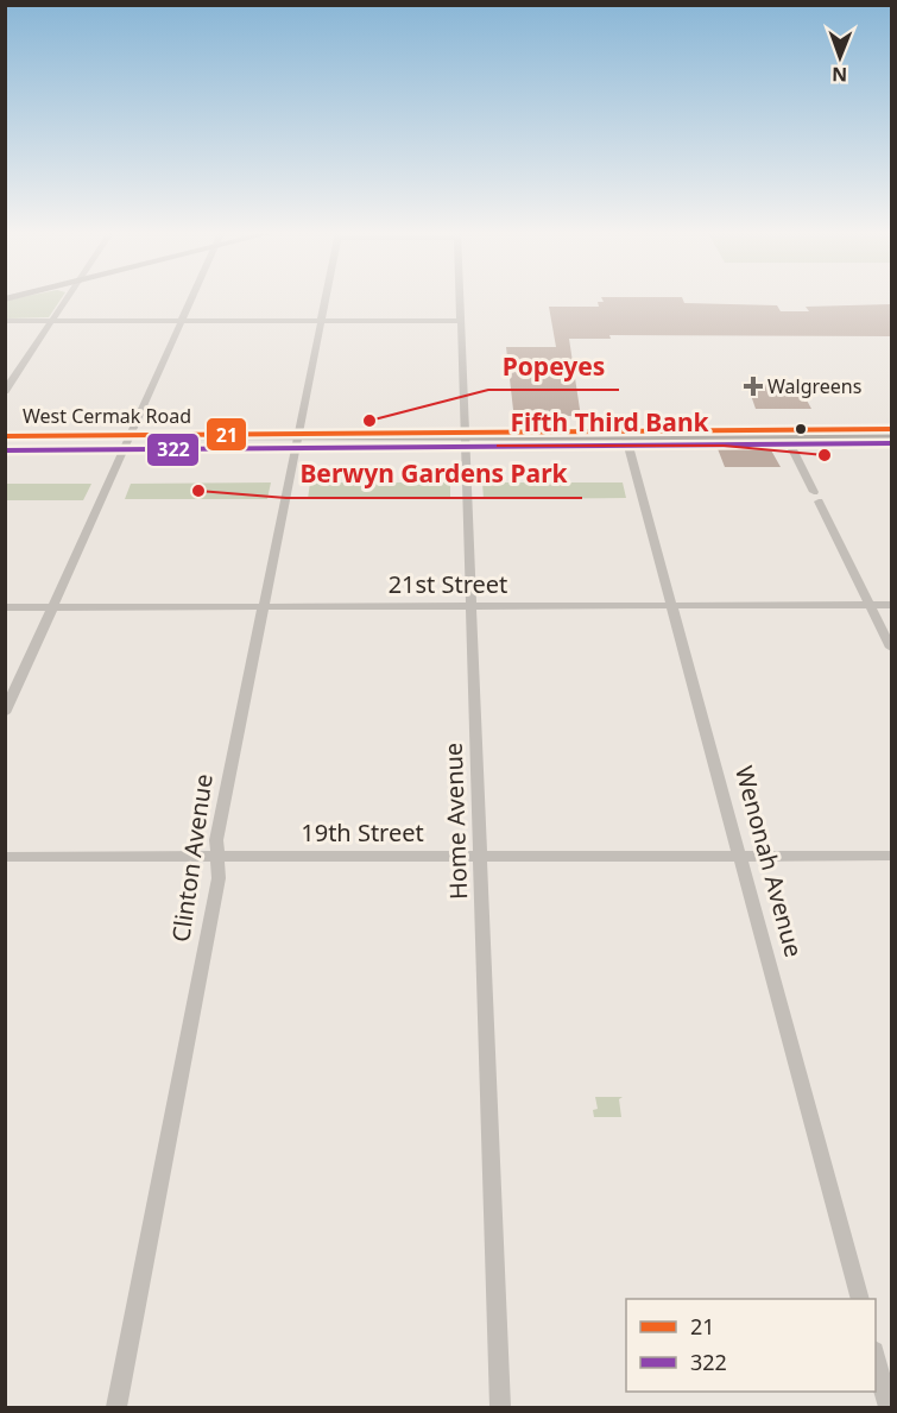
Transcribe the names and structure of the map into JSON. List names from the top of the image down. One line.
{"streets":{"main road":["West Cermak Road"],"street":["21st Street","Home Avenue","19th Street","Clinton Avenue","Wenonah Avenue"]},"crossings":[["West Cermak Road","Home Avenue"],["West Cermak Road","Clinton Avenue"],["West Cermak Road","Wenonah Avenue"],["21st Street","Home Avenue"],["21st Street","Clinton Avenue"],["21st Street","Wenonah Avenue"],["Home Avenue","19th Street"],["19th Street","Clinton Avenue"],["19th Street","Wenonah Avenue"]],"places":{"health":["Walgreens"],"other":["Popeyes","Fifth Third Bank","Berwyn Gardens Park"]},"lines":["transit line 21","transit line 322"],"legend":["21","322"],"north":"bottom"}
